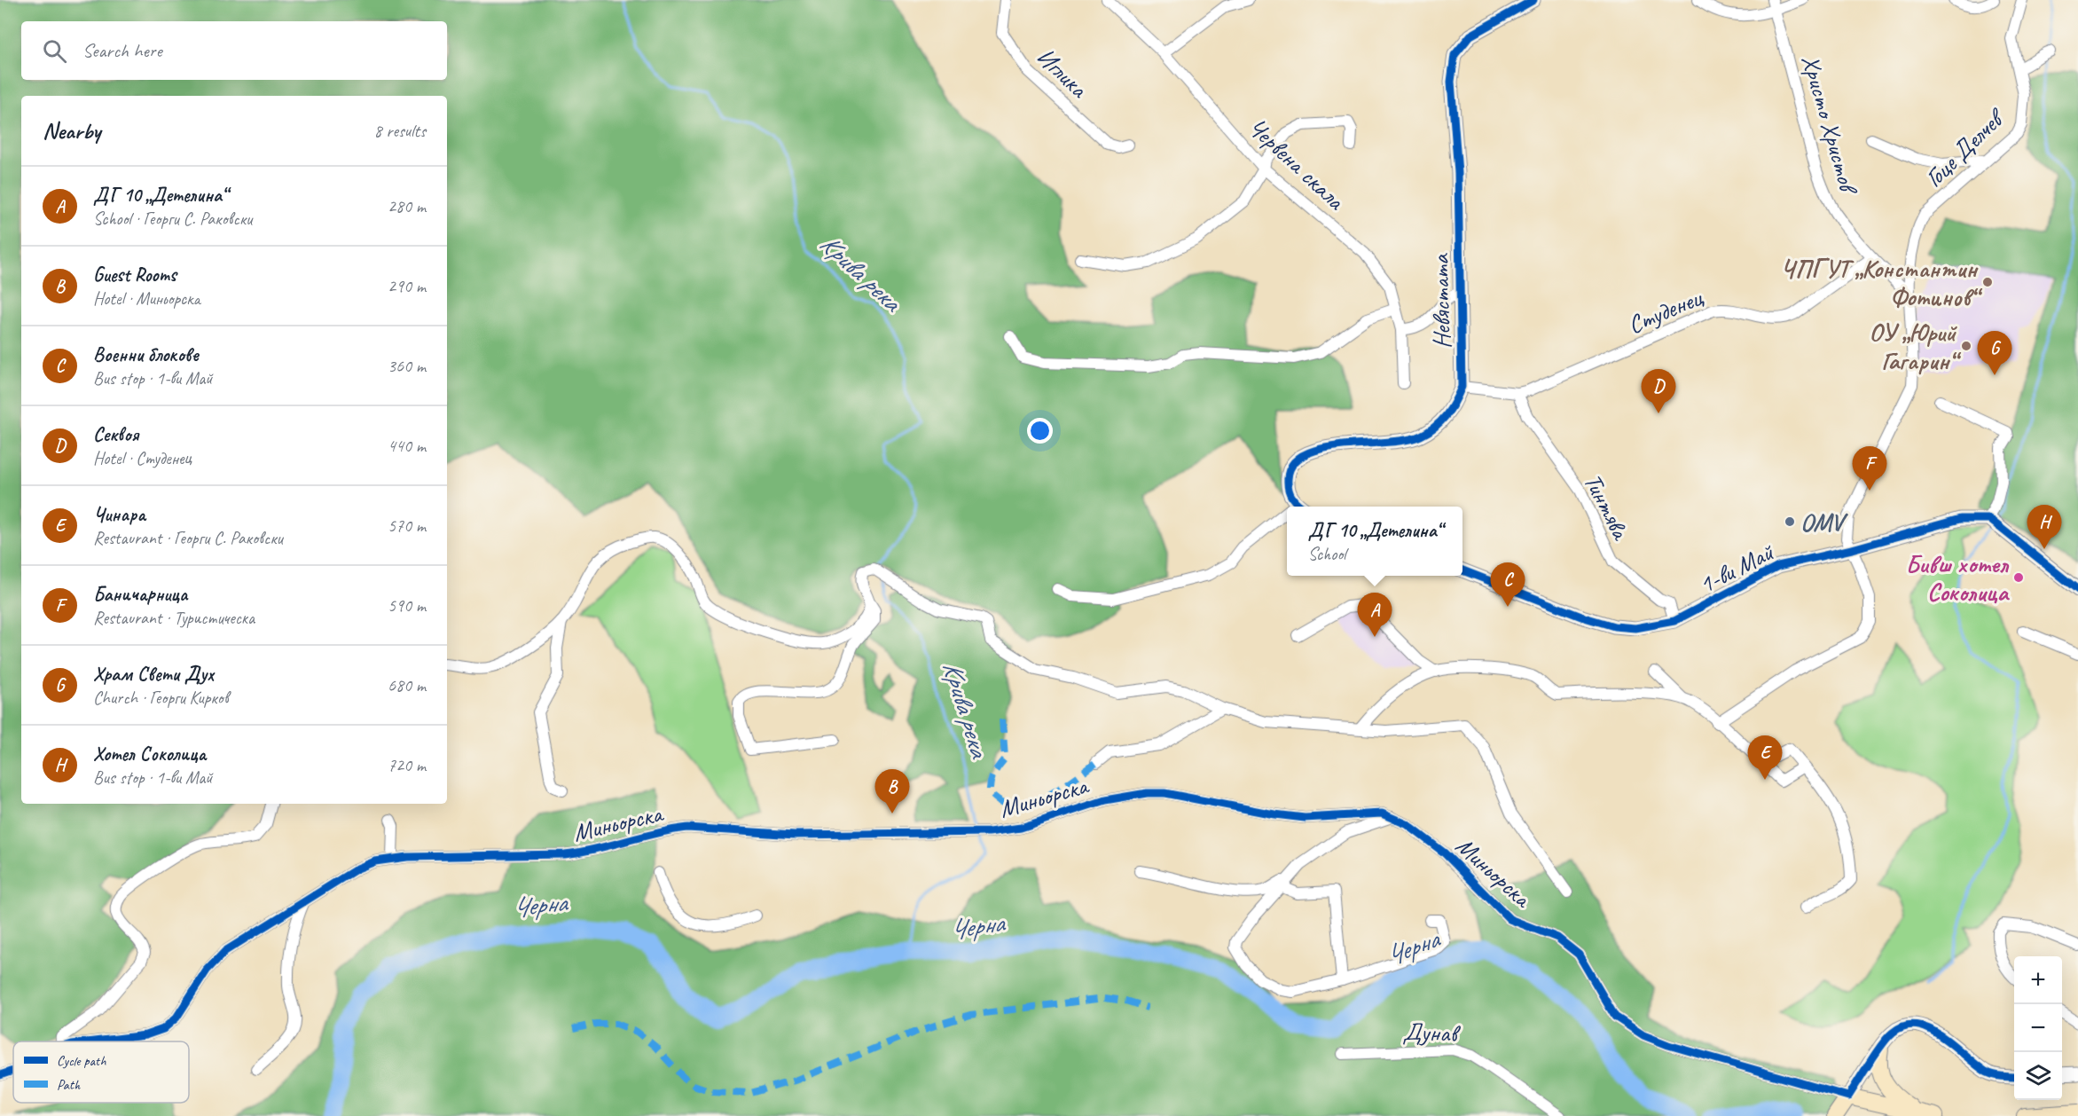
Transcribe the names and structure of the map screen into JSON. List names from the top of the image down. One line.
{"streets":{"street":["Иглика","Христо Христов","Гоце Делчев","Червена скала","Невястата","Студенец","Тинтява","1-ви Май","Миньорска","Дунав"]},"crossings":[["Христо Христов","Гоце Делчев"],["Христо Христов","Студенец"],["Гоце Делчев","1-ви Май"],["Невястата","Студенец"],["Студенец","Тинтява"],["Тинтява","1-ви Май"]],"water":["Крива река","Черна"],"places":["ЧПГУТ „Константин Фотинов“","ОУ „Юрий Гагарин“","OMV","Бивш хотел Соколица"],"legend":["Cycle path","Path"],"page":{"search":"Search here","heading":["Nearby","8 results"],"list":[{"mark":"A","name":"ДГ 10 „Детелина“","note":"School · Георги С. Раковски","value":"280 m"},{"mark":"B","name":"Guest Rooms","note":"Hotel · Миньорска","value":"290 m"},{"mark":"C","name":"Военни блокове","note":"Bus stop · 1-ви Май","value":"360 m"},{"mark":"D","name":"Секвоя","note":"Hotel · Студенец","value":"440 m"},{"mark":"E","name":"Чинара","note":"Restaurant · Георги С. Раковски","value":"570 m"},{"mark":"F","name":"Баничарница","note":"Restaurant · Туристическа","value":"590 m"},{"mark":"G","name":"Храм Свети Дух","note":"Church · Георги Кирков","value":"680 m"},{"mark":"H","name":"Хотел Соколица","note":"Bus stop · 1-ви Май","value":"720 m"}],"pins":["G","D","F","H","C","A","E","B"],"popup":["ДГ 10 „Детелина“","School"],"map_buttons":["+","−"]}}
